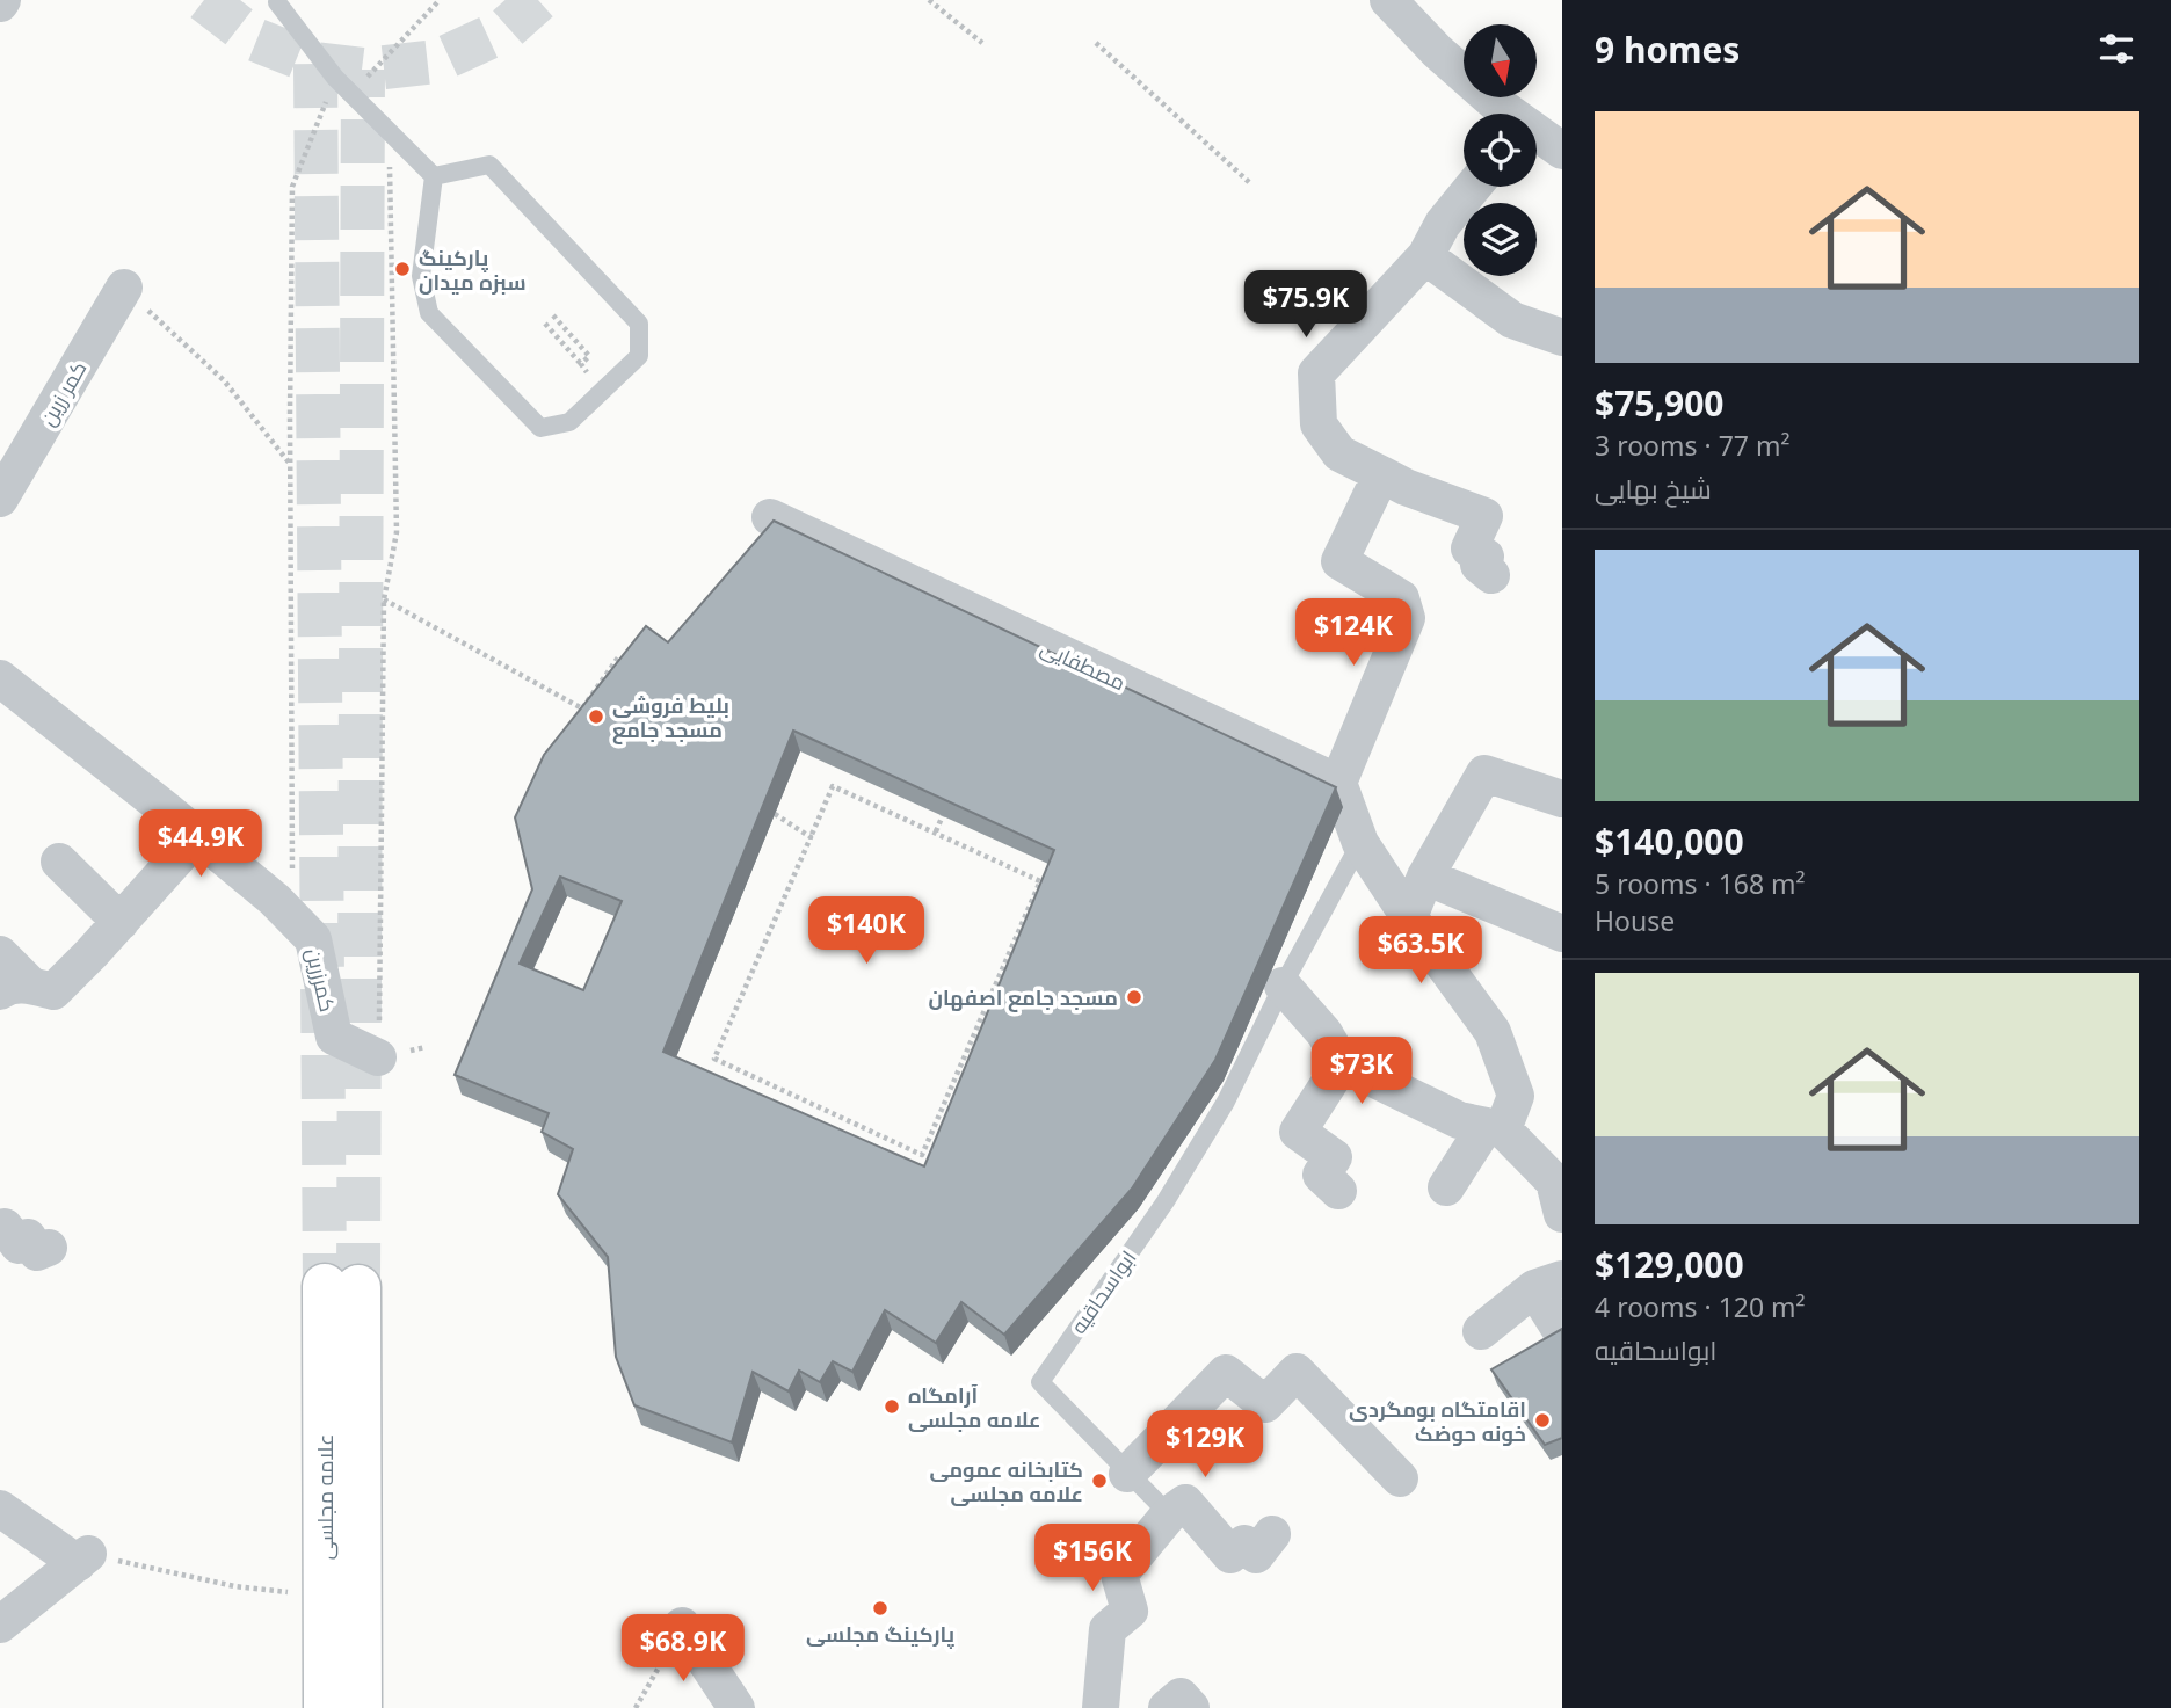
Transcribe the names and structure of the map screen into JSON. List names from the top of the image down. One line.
{"streets":{"main road":["علامه مجلسی"],"street":["کمر زرین","مصطفایی","کمرزرین"],"lane":["ابواسحاقیه"]},"places":["پارکینگ سبزه میدان","بلیط فروشی مسجد جامع","مسجد جامع اصفهان","آرامگاه علامه مجلسی","اقامتگاه بومگردی خونه حوضک","کتابخانه عمومی علامه مجلسی","پارکینگ مجلسی"],"north":"bottom","page":{"heading":"9 homes","list":[{"name":"$75,900","note":"3 rooms · 77 m² · شیخ بهایی"},{"name":"$140,000","note":"5 rooms · 168 m² · House"},{"name":"$129,000","note":"4 rooms · 120 m² · ابواسحاقیه"}],"price":["$75.9K","$124K","$44.9K","$140K","$63.5K","$73K","$129K","$156K","$68.9K"]}}
